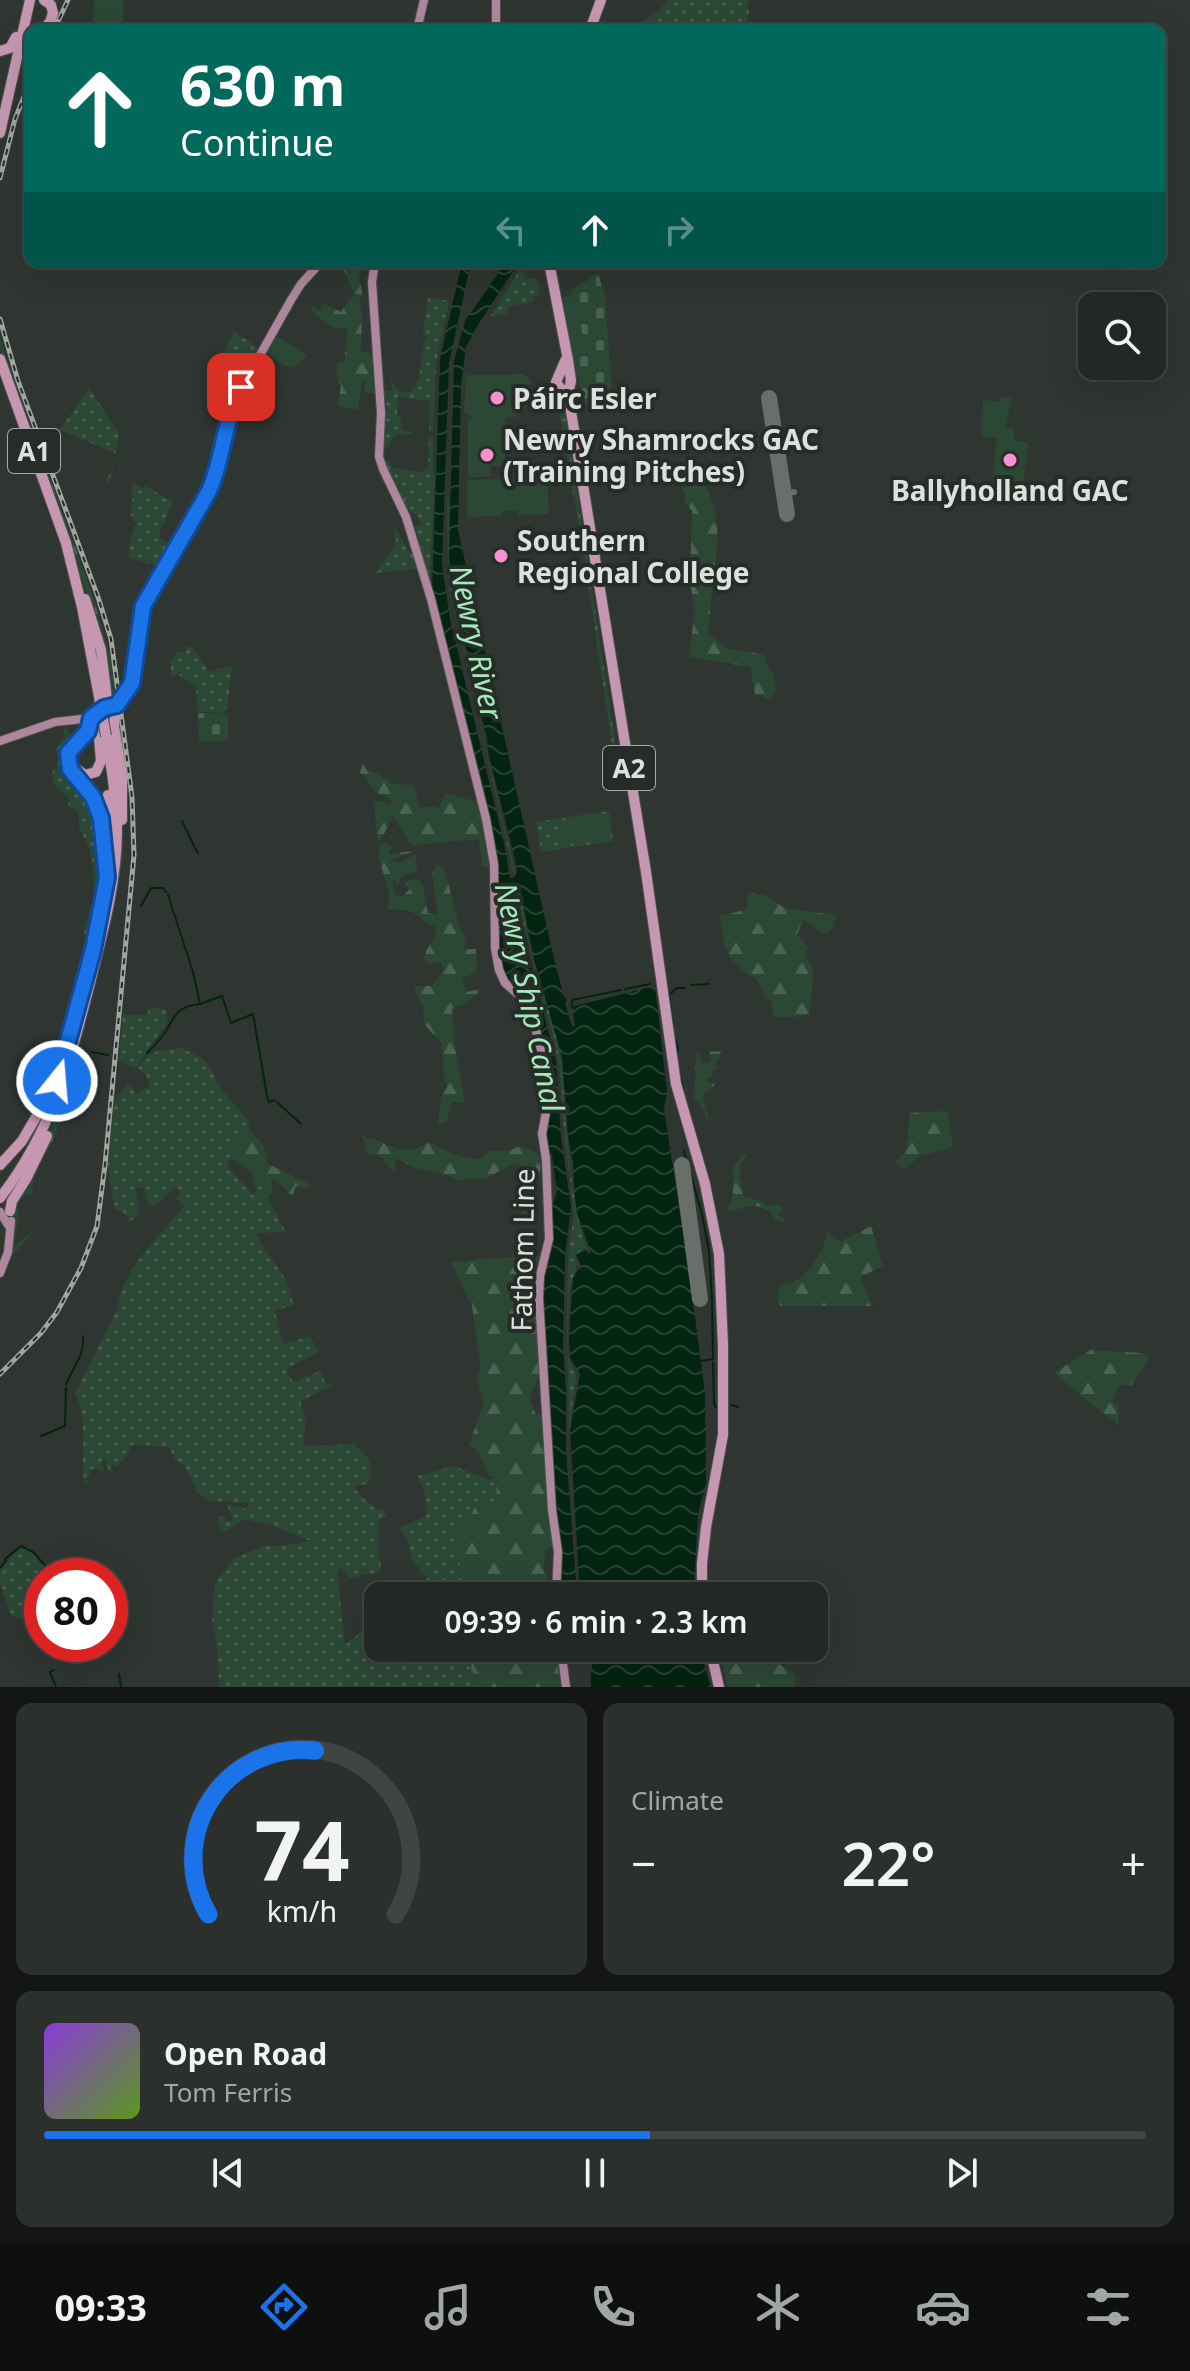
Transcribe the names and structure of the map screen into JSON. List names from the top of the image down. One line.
{"streets":{"highway":["A1","A2"],"main road":["Fathom Line"]},"water":["Newry River","Newry Ship Canal"],"places":["Páirc Esler","Newry Shamrocks GAC (Training Pitches)","Ballyholland GAC","Southern Regional College"],"page":{"turn":["630 m","Continue"],"limit":"80","trip":"09:39 · 6 min · 2.3 km","tile":"Climate","heat":["−","22°","+"],"song":["Open Road","Tom Ferris"],"tabs":"09:33","gauge":["74","km/h"]}}
